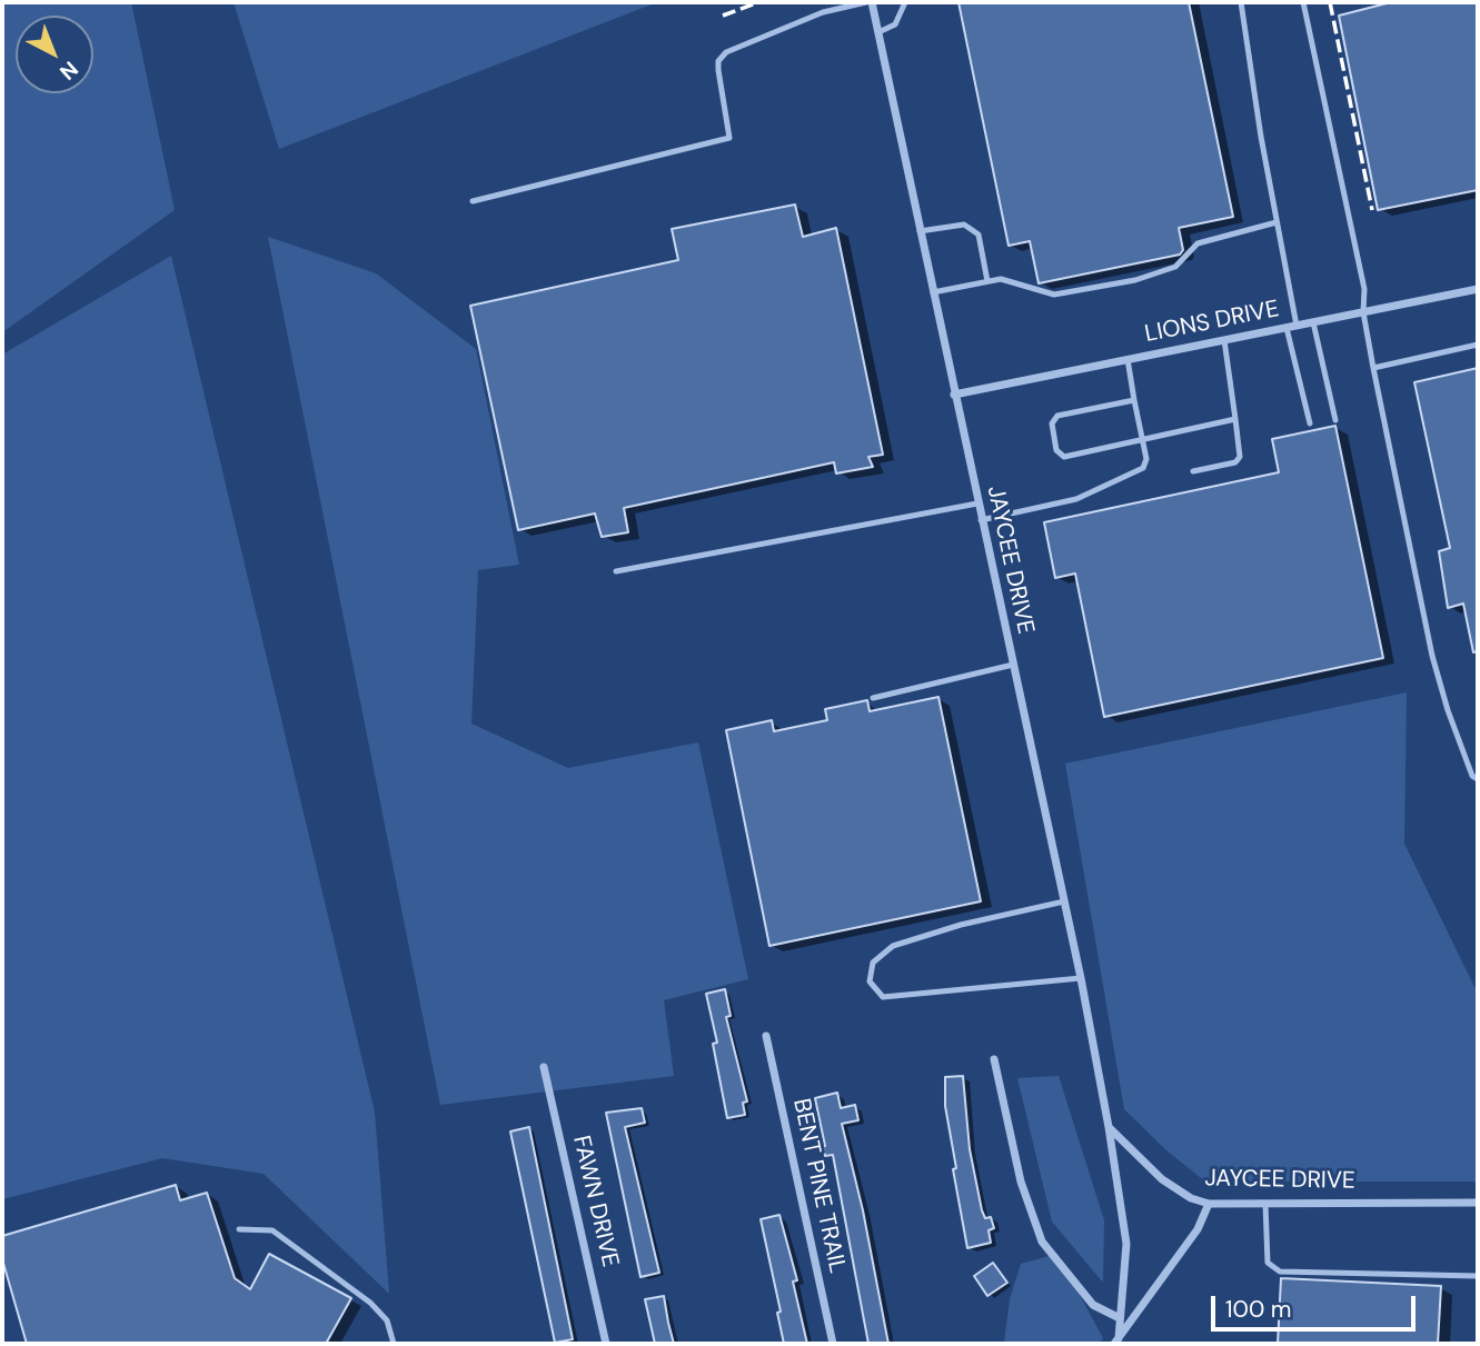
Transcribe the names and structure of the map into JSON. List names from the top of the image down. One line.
{"streets":{"street":["LIONS DRIVE","JAYCEE DRIVE","BENT PINE TRAIL","FAWN DRIVE"]},"crossings":[["LIONS DRIVE","JAYCEE DRIVE"]],"scale_bar":"100 m","north":"bottom right"}
